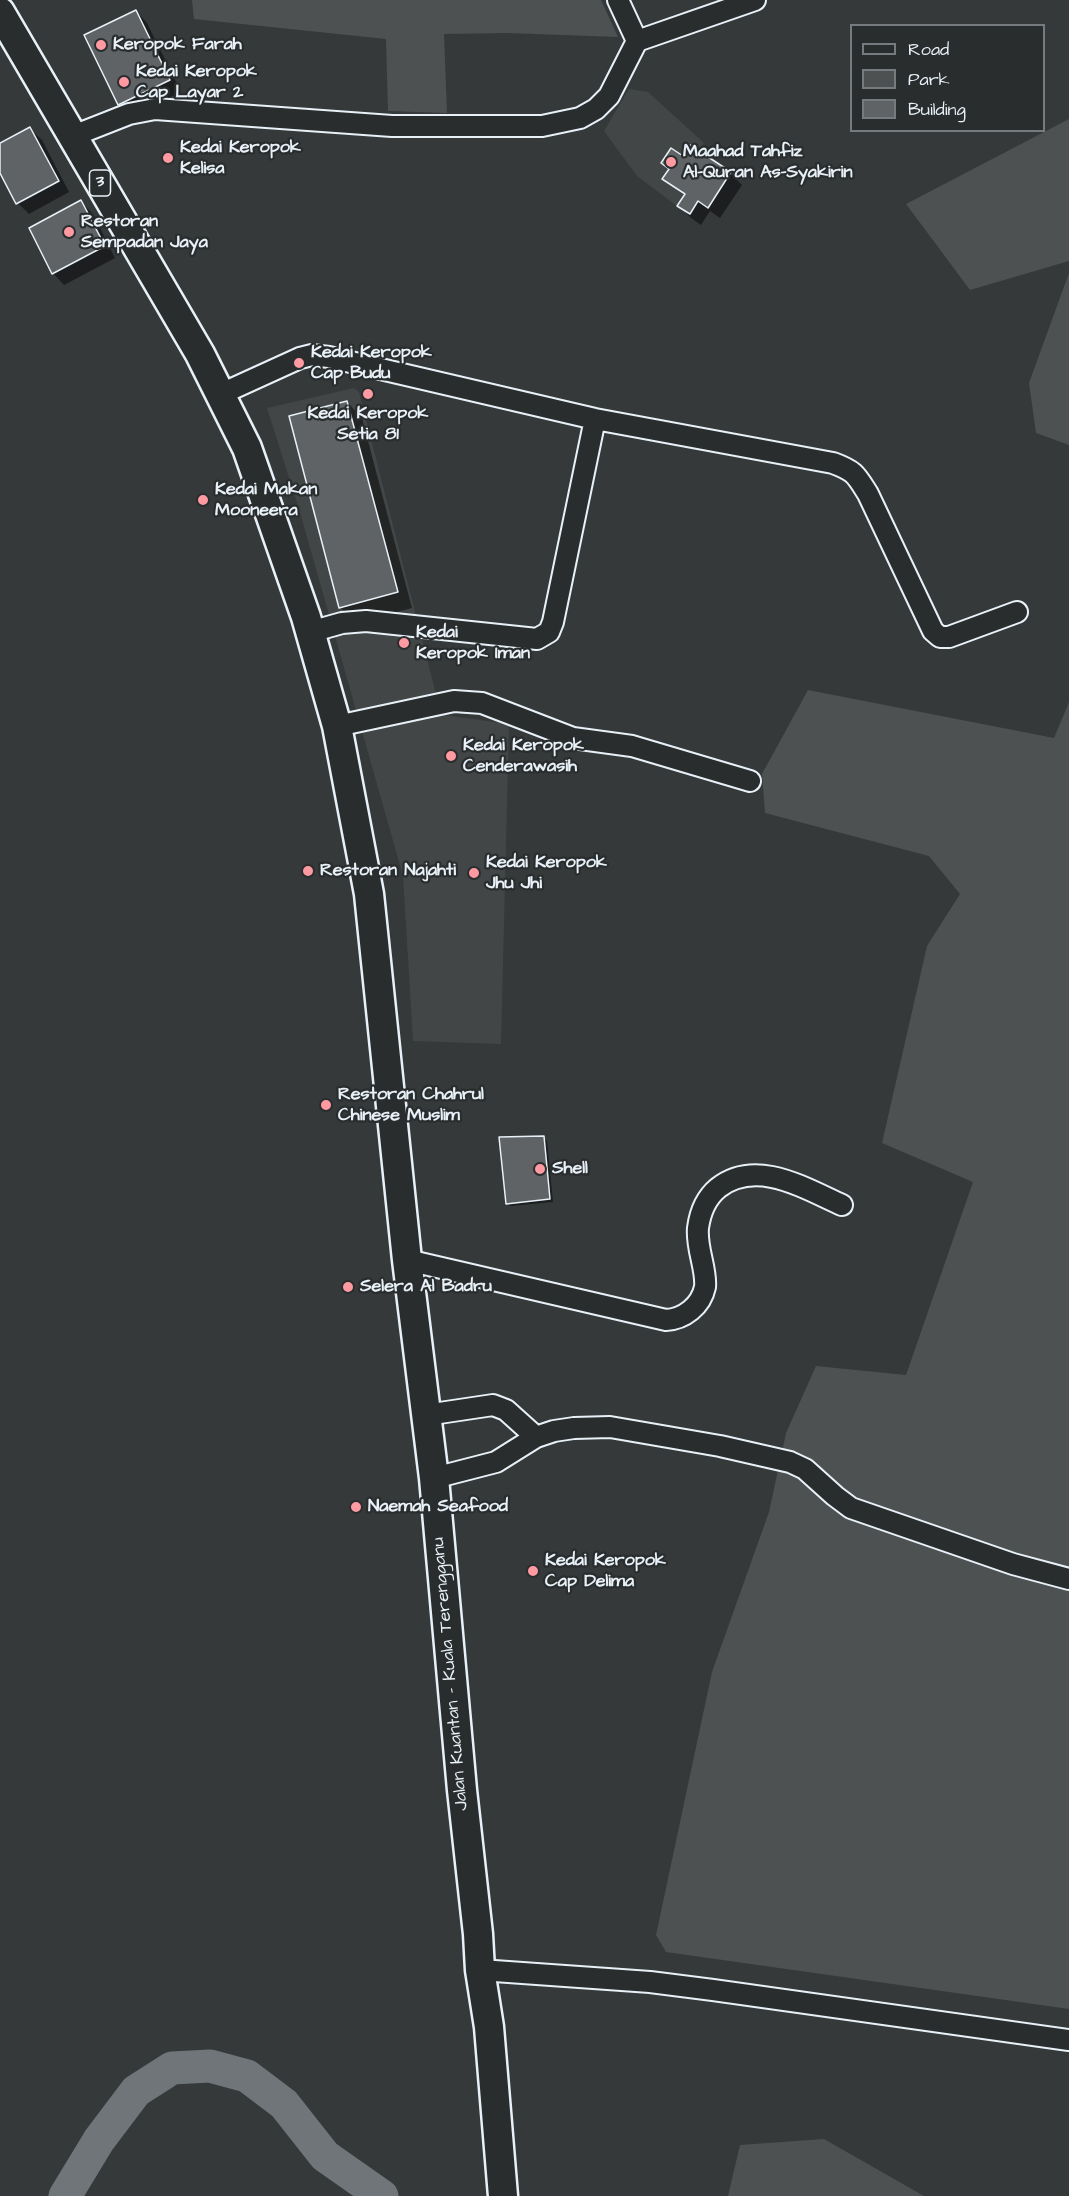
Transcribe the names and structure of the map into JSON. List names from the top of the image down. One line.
{"streets":{"highway":["3","Jalan Kuantan - Kuala Terengganu"]},"places":["Keropok Farah","Kedai Keropok Cap Layar 2","Kedai Keropok Kelisa","Maahad Tahfiz Al-Quran As-Syakirin","Restoran Sempadan Jaya","Kedai Keropok Cap Budu","Kedai Keropok Setia 81","Kedai Makan Mooneera","Kedai Keropok Iman","Kedai Keropok Cenderawasih","Restoran Najahti","Kedai Keropok Jhu Jhi","Restoran Chahrul Chinese Muslim","Shell","Selera Al Badru","Naemah Seafood","Kedai Keropok Cap Delima"],"legend":["Road","Park","Building"]}
